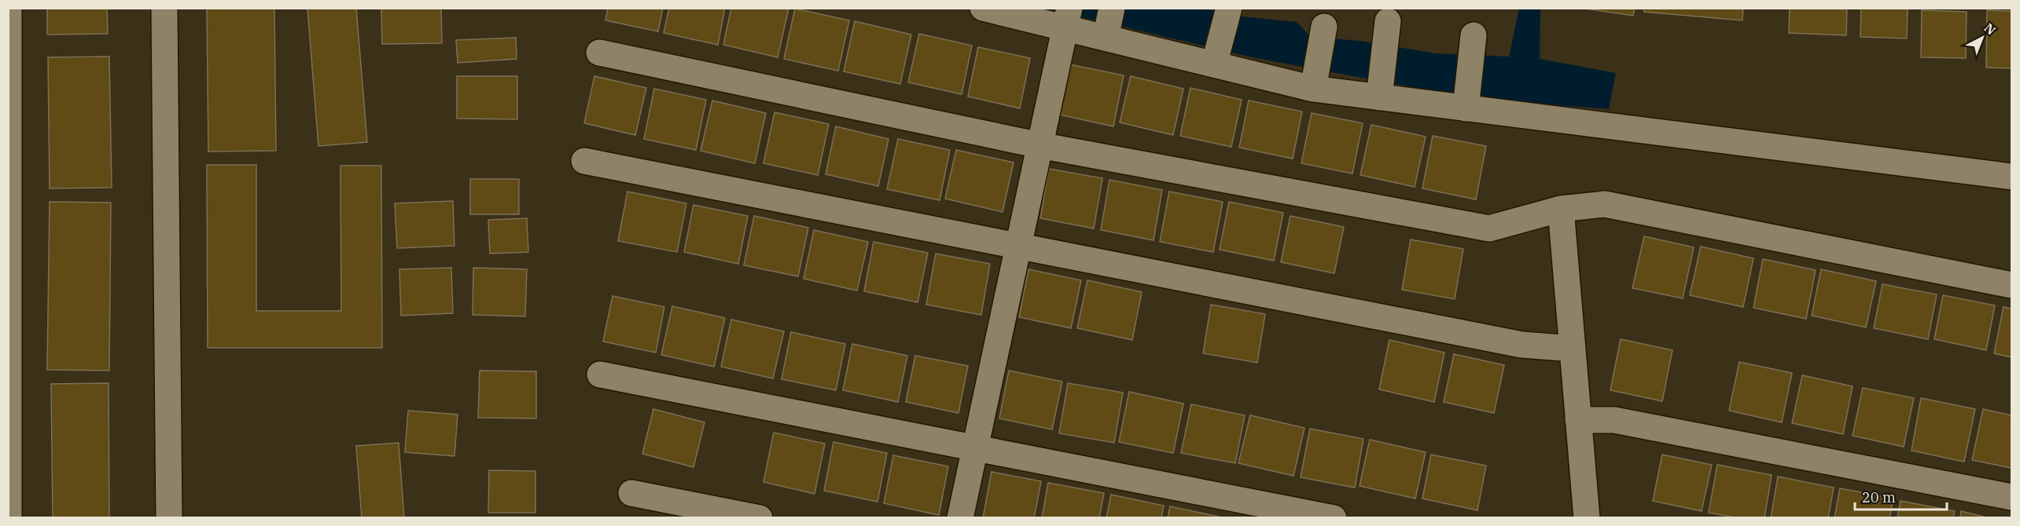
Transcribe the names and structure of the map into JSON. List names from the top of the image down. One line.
{"scale_bar":"20 m","north":"top right"}
